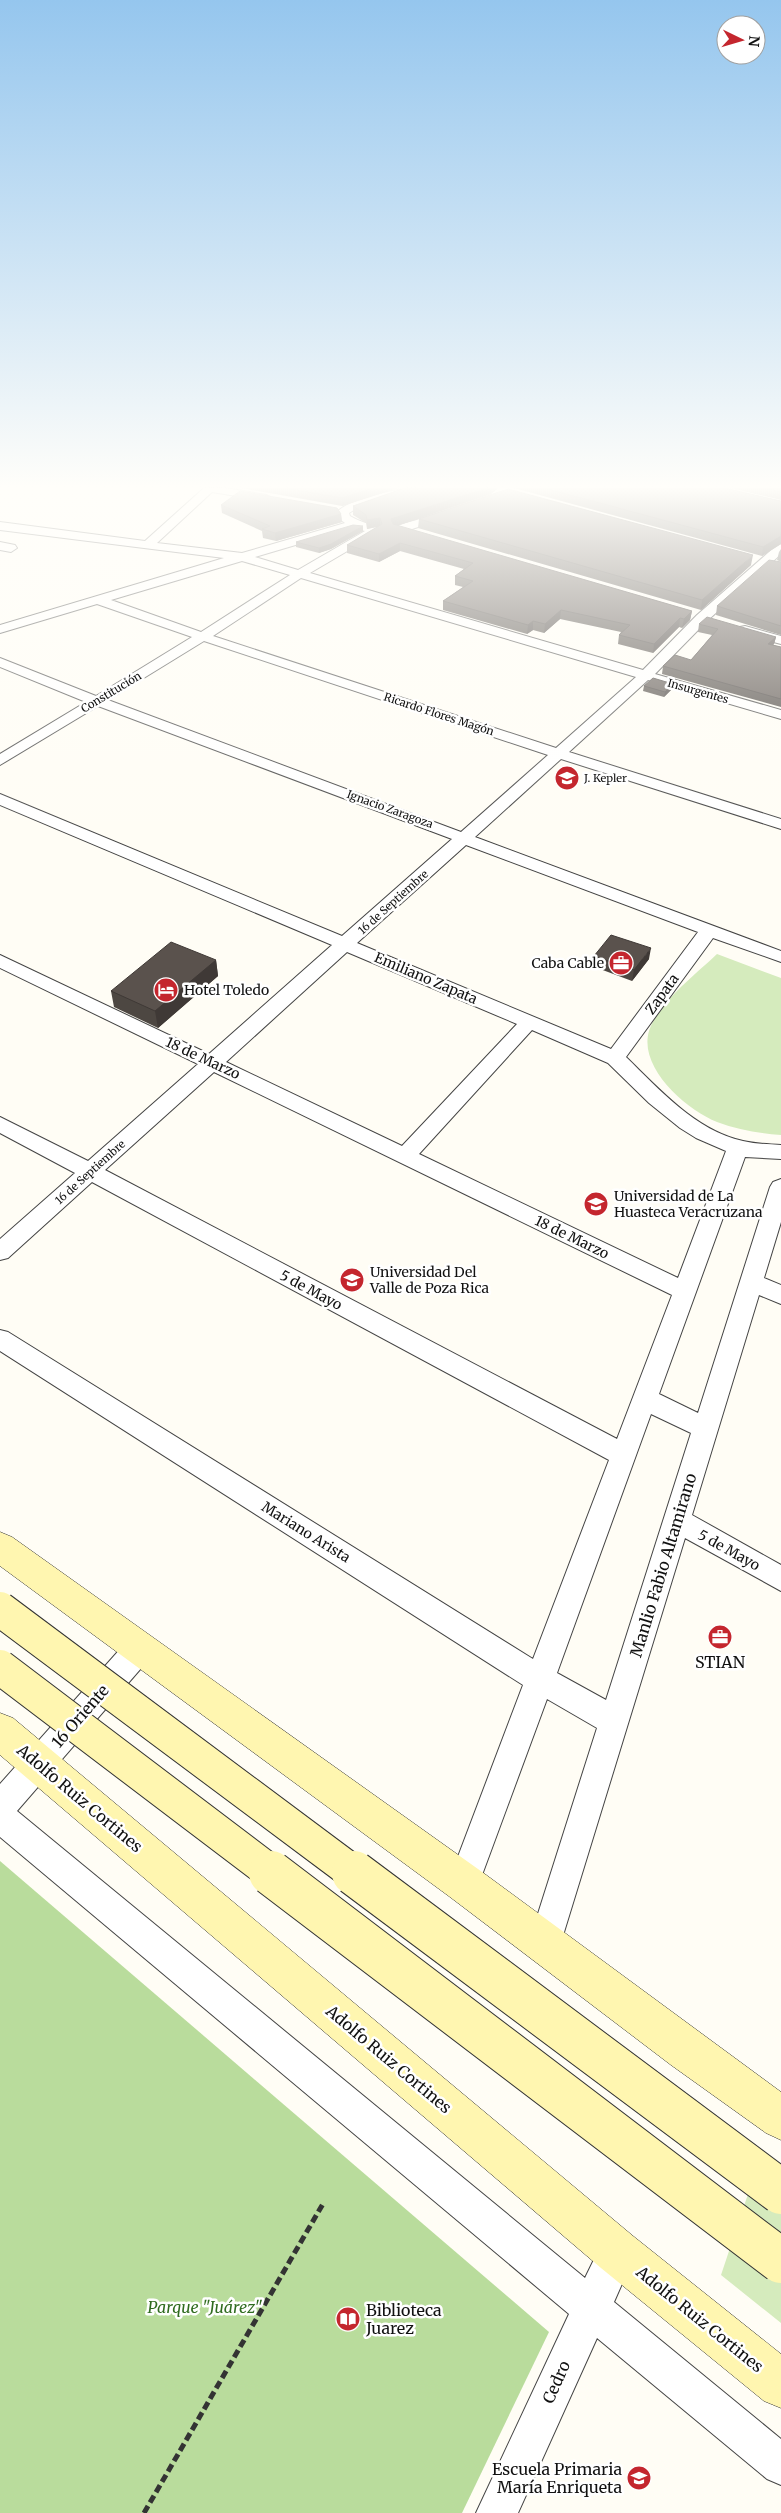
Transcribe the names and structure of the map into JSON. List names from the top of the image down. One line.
{"streets":{"main road":["Adolfo Ruiz Cortines"],"street":["Insurgentes","Constitución","Ricardo Flores Magón","Ignacio Zaragoza","16 de Septiembre","Emiliano Zapata","Zapata","18 de Marzo","5 de Mayo","Mariano Arista","Manlio Fabio Altamirano","16 Oriente","Cedro"]},"crossings":[["Insurgentes","16 de Septiembre"],["Constitución","Ricardo Flores Magón"],["Constitución","Ignacio Zaragoza"],["Ricardo Flores Magón","16 de Septiembre"],["Ignacio Zaragoza","16 de Septiembre"],["Ignacio Zaragoza","Zapata"],["16 de Septiembre","Emiliano Zapata"],["16 de Septiembre","18 de Marzo"],["16 de Septiembre","5 de Mayo"],["Emiliano Zapata","Zapata"],["5 de Mayo","Manlio Fabio Altamirano"],["Mariano Arista","Manlio Fabio Altamirano"],["16 Oriente","Adolfo Ruiz Cortines"],["Adolfo Ruiz Cortines","Cedro"]],"parks":["Parque \"Juárez\""],"places":{"school or university":["J. Kepler","Universidad de La Huasteca Veracruzana","Universidad Del Valle de Poza Rica","Escuela Primaria María Enriqueta"],"office":["Caba Cable","STIAN"],"hotel":["Hotel Toledo"],"library":["Biblioteca Juarez"]},"north":"right"}
